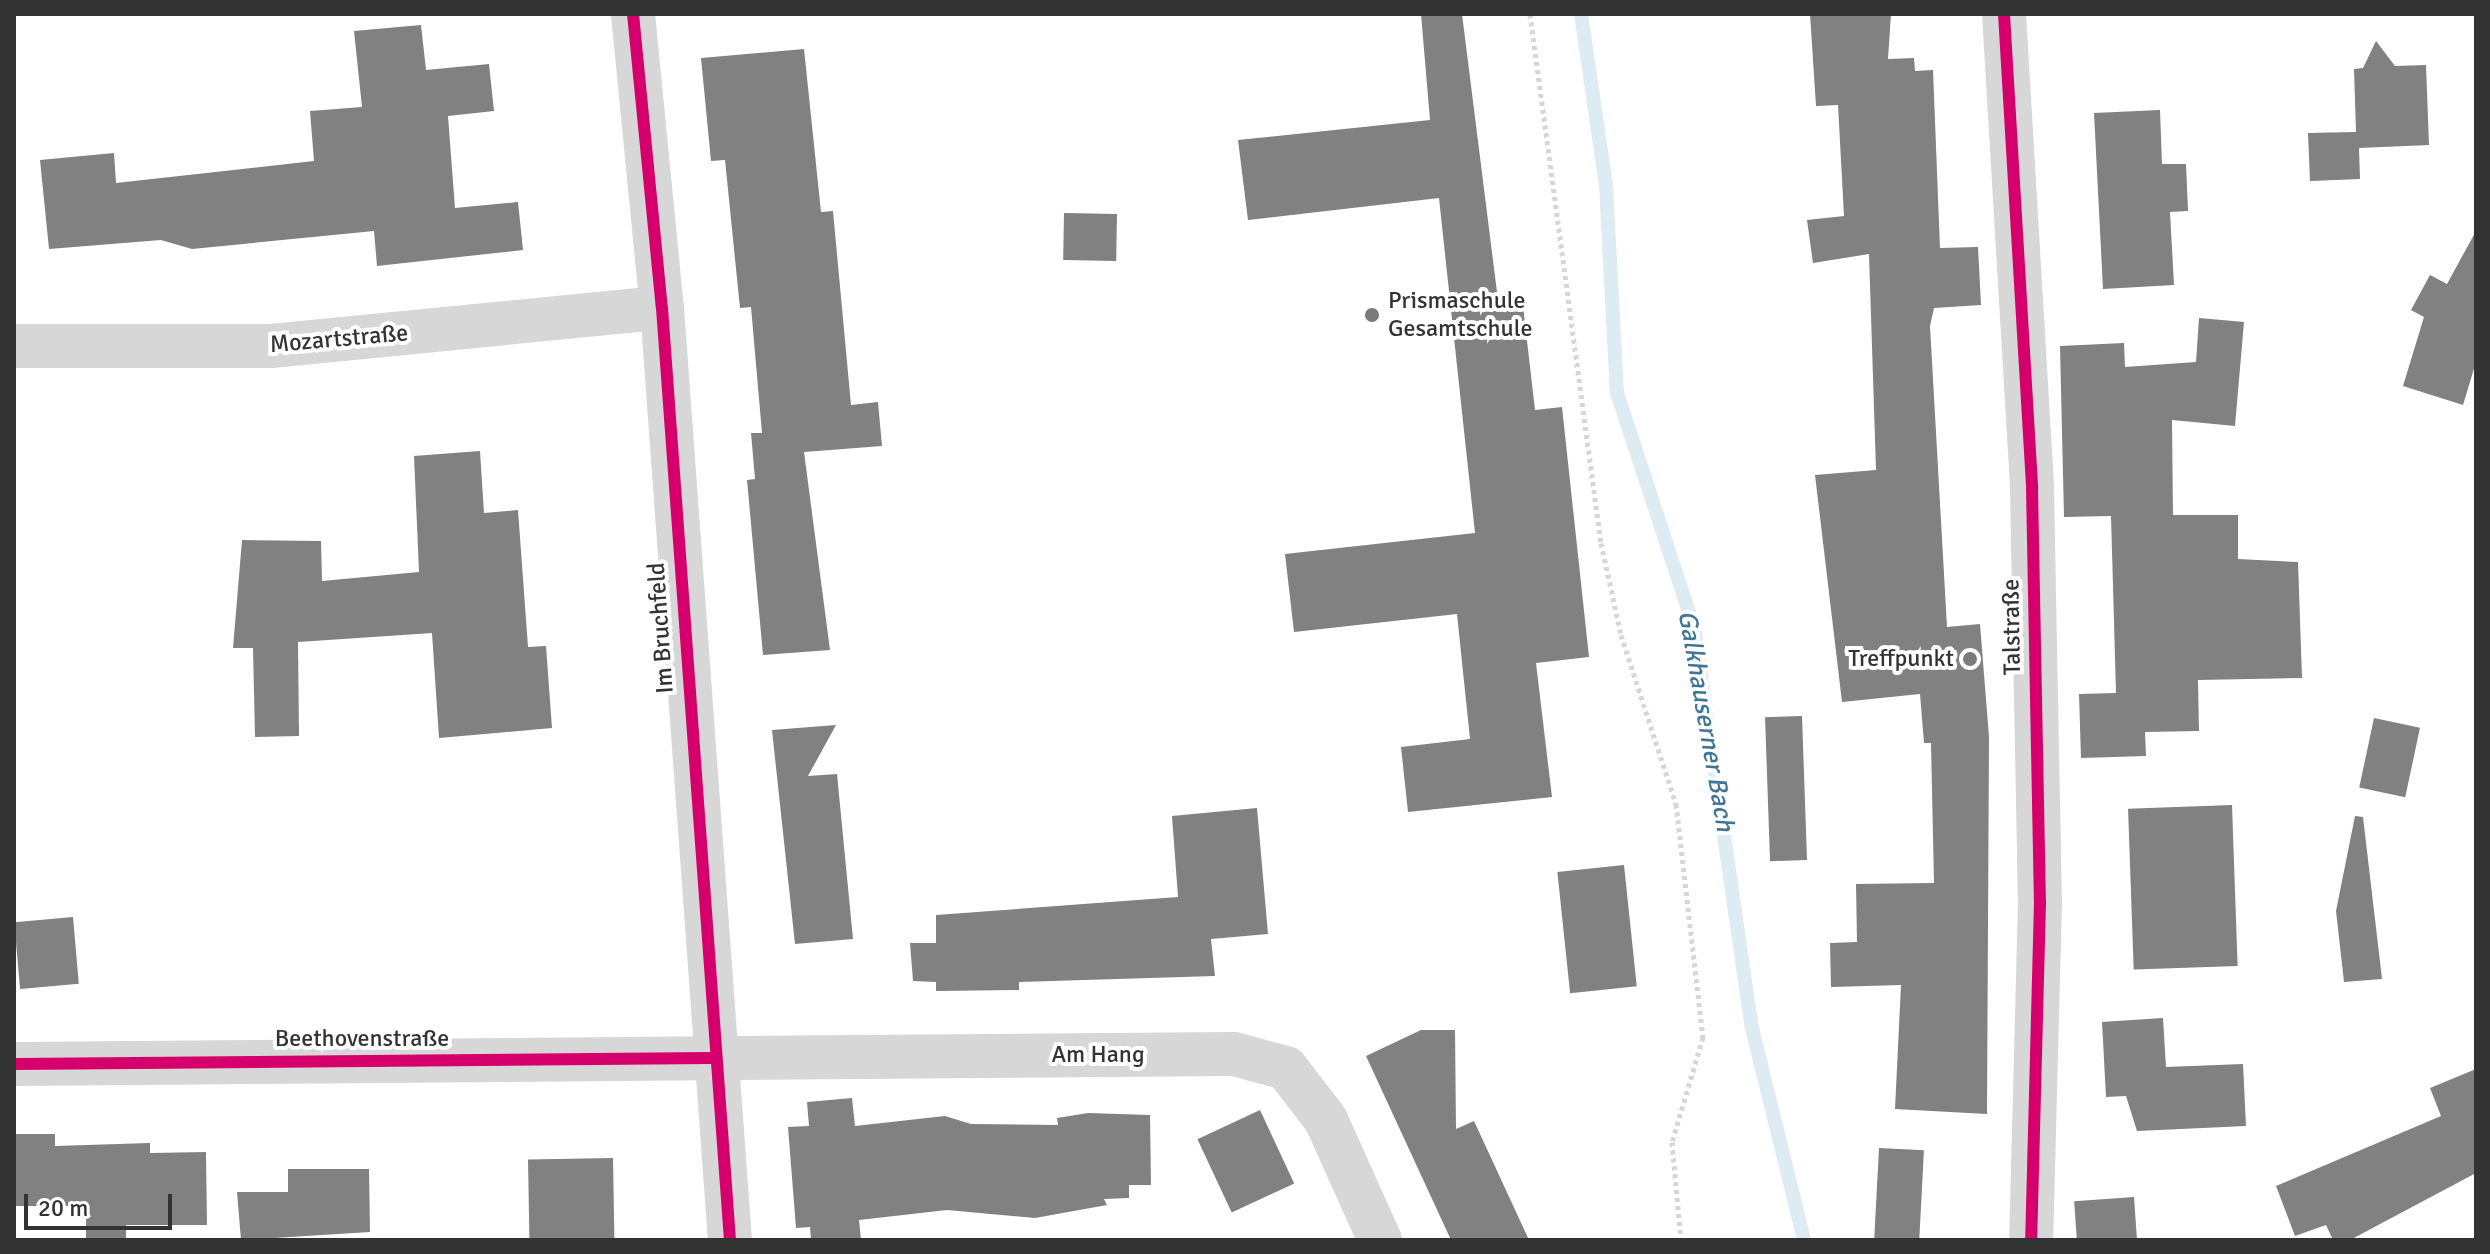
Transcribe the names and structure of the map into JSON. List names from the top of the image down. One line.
{"streets":{"street":["Mozartstraße","Talstraße","Im Bruchfeld","Beethovenstraße","Am Hang"]},"crossings":[["Mozartstraße","Im Bruchfeld"],["Im Bruchfeld","Beethovenstraße"],["Im Bruchfeld","Am Hang"],["Beethovenstraße","Am Hang"]],"water":["Galkhauserner Bach"],"places":["Prismaschule Gesamtschule","Treffpunkt"],"scale_bar":"20 m"}
